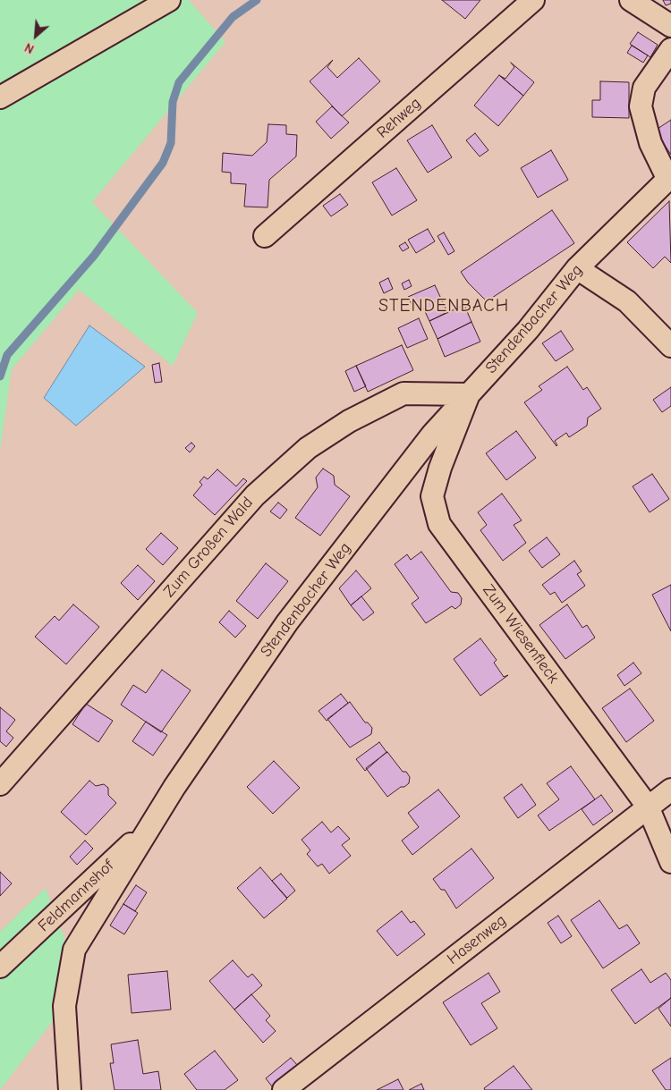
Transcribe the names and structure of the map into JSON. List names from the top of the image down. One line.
{"streets":{"street":["Rehweg","Stendenbacher Weg","Zum Großen Wald","Zum Wiesenfleck","Feldmannshof","Hasenweg"]},"crossings":[["Stendenbacher Weg","Zum Großen Wald"],["Stendenbacher Weg","Zum Wiesenfleck"],["Stendenbacher Weg","Feldmannshof"],["Zum Großen Wald","Zum Wiesenfleck"],["Zum Wiesenfleck","Hasenweg"]],"districts":["STENDENBACH"],"north":"bottom left"}
